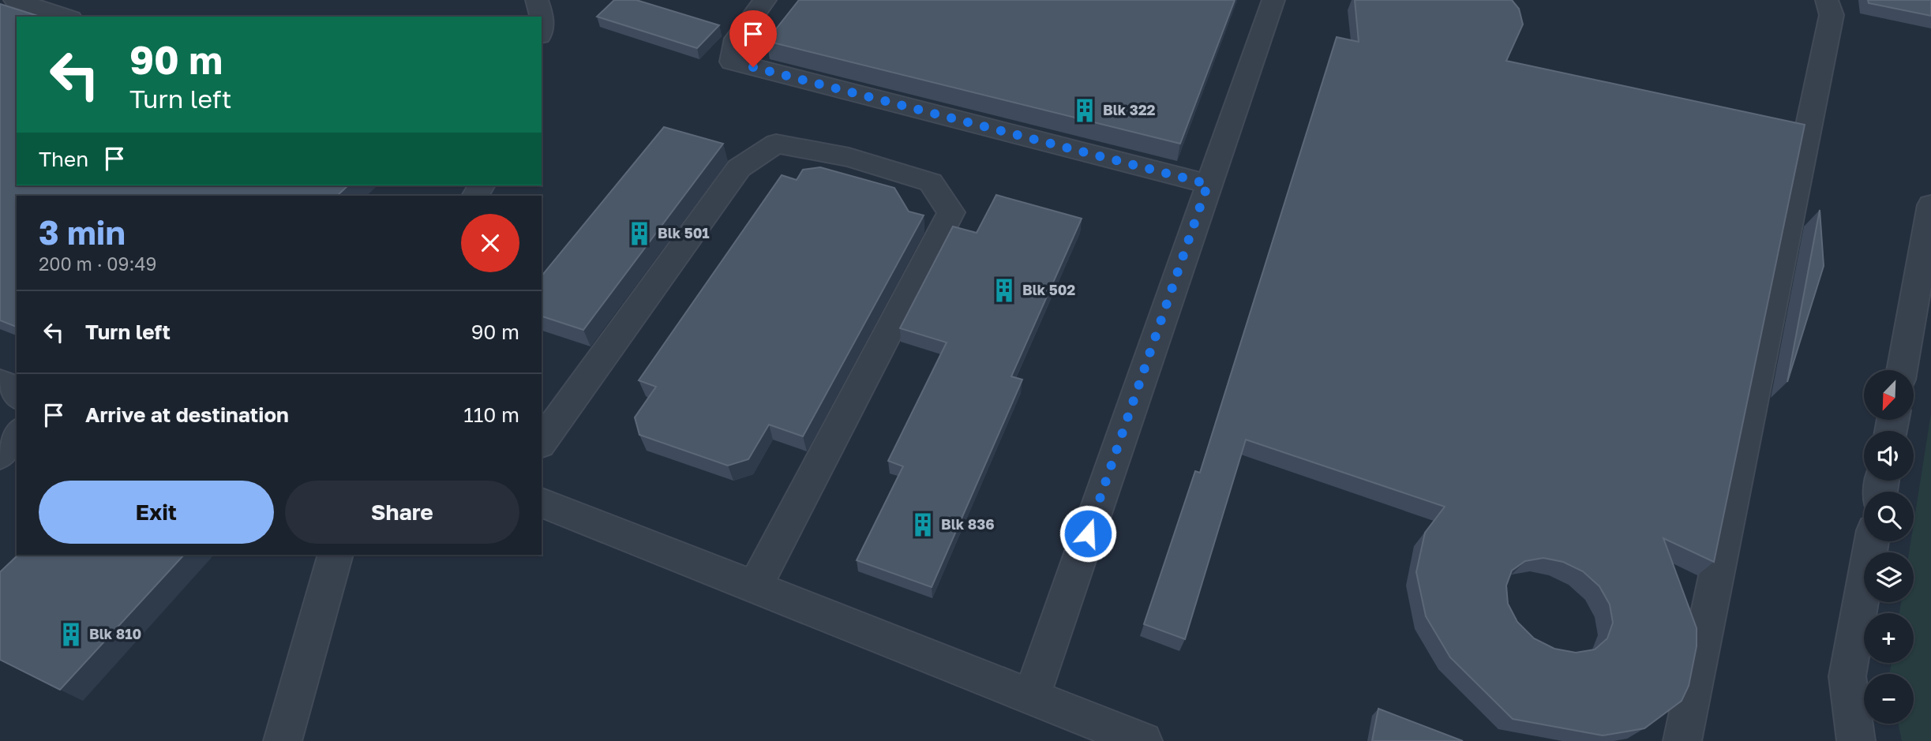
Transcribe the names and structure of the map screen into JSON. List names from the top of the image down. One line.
{"places":{"building":["Blk 322","Blk 501","Blk 502","Blk 836","Blk 810"]},"north":"bottom left","page":{"turn":["90 m","Turn left"],"then":"Then","heading":["3 min","200 m · 09:49"],"list":[{"name":"Turn left","value":"90 m"},{"name":"Arrive at destination","value":"110 m"}],"map_buttons":["+","−"],"buttons":["Exit","Share"]}}
